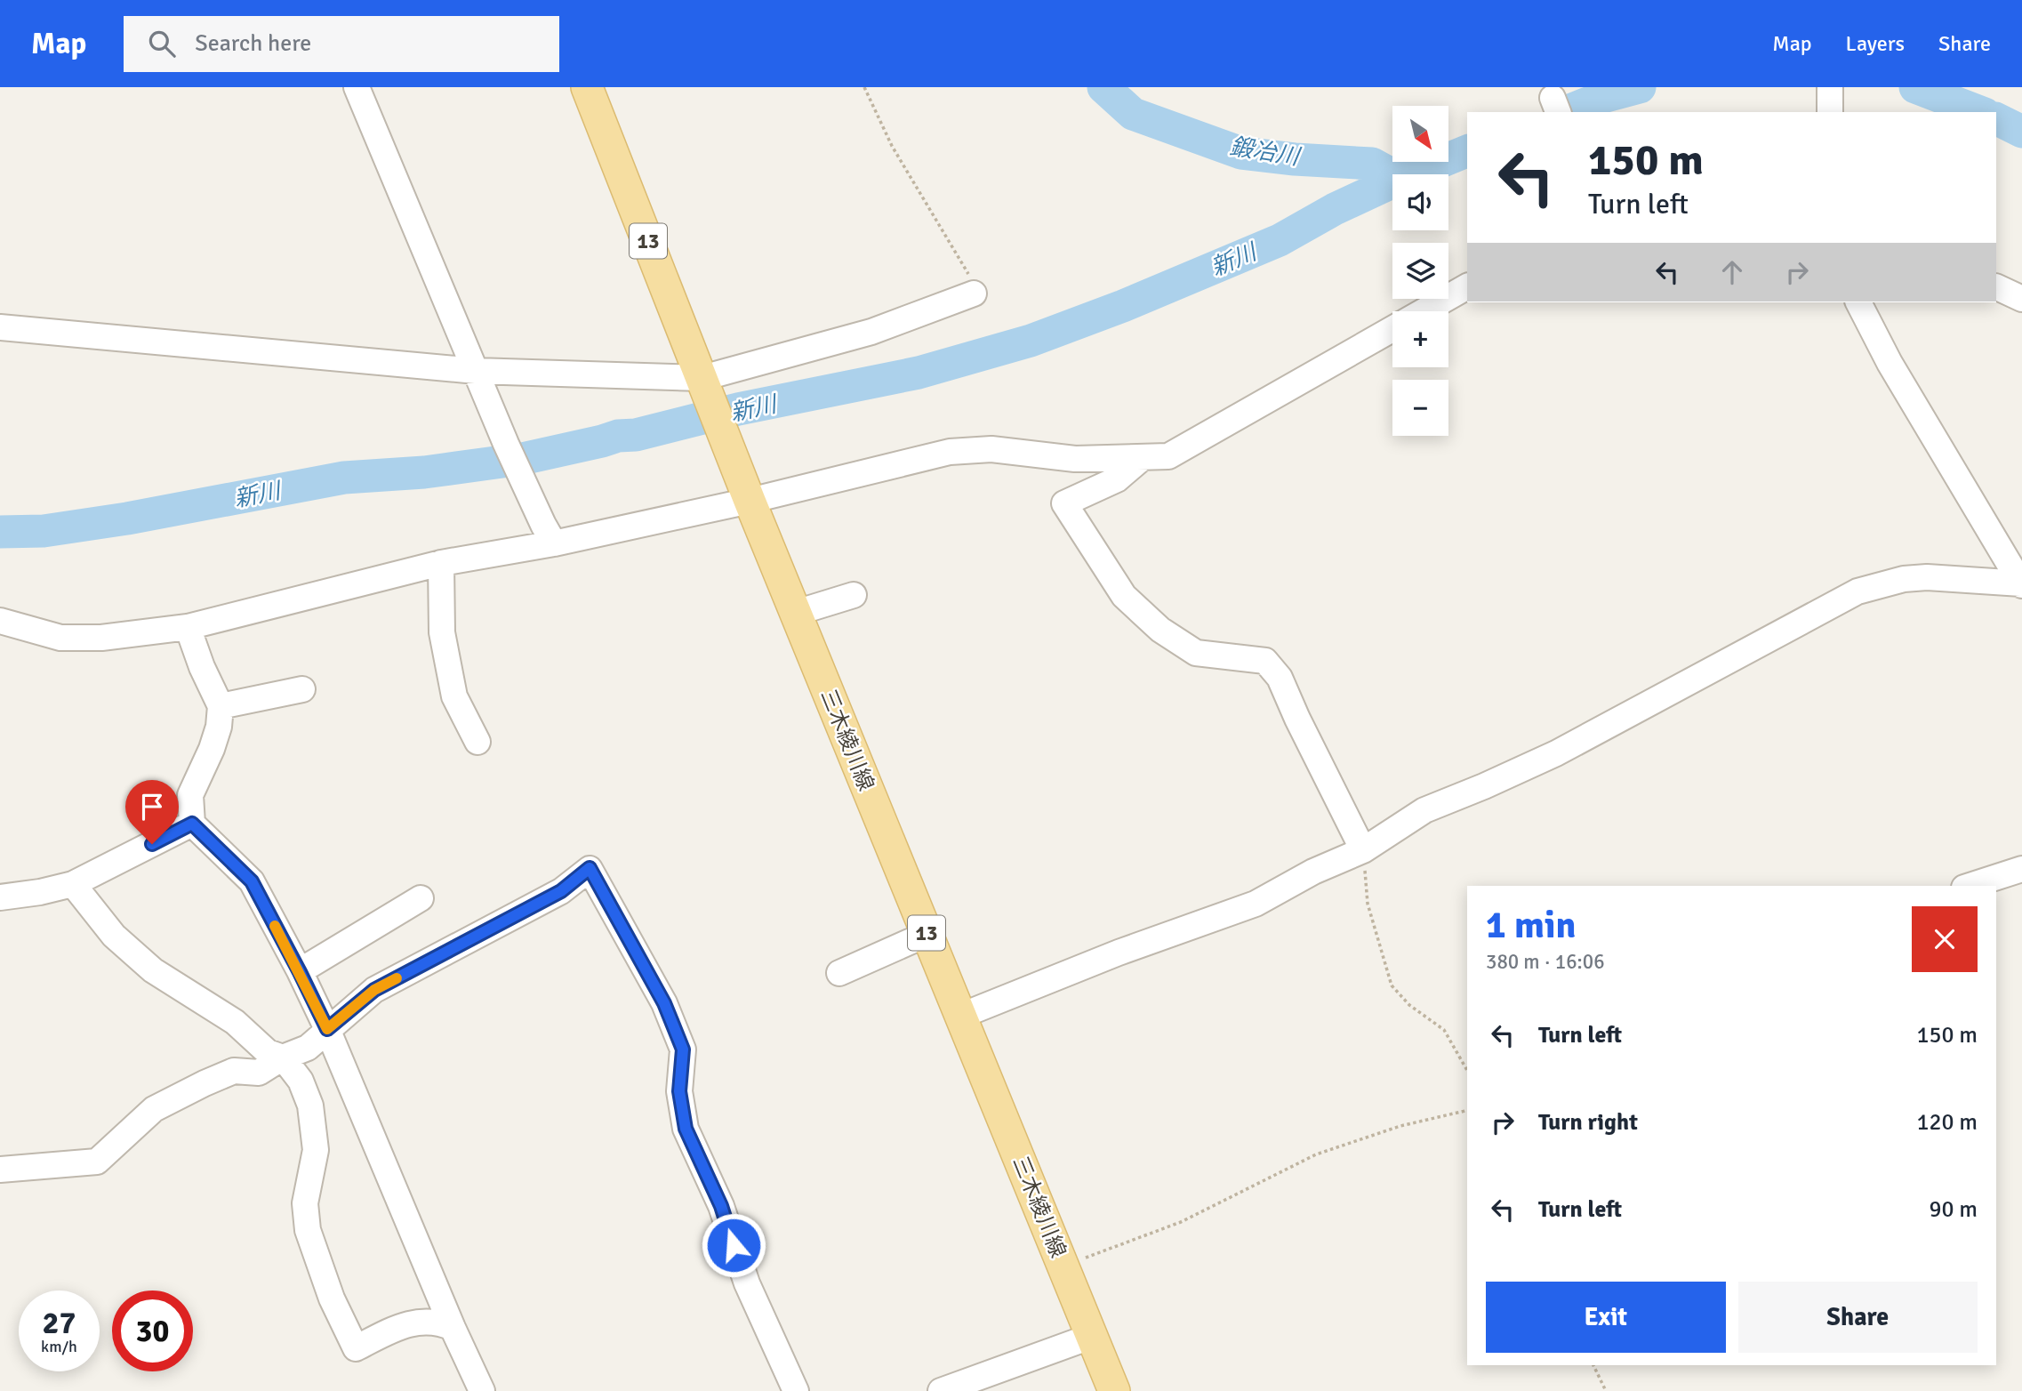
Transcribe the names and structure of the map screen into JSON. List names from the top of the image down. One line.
{"streets":{"main road":["13","三木綾川線"]},"water":["鍛冶川","新川"],"north":"bottom right","page":{"header":"Map","search":"Search here","nav":["Map","Layers","Share"],"map_buttons":["+","−"],"turn":["150 m","Turn left"],"heading":["1 min","380 m · 16:06"],"list":[{"name":"Turn left","value":"150 m"},{"name":"Turn right","value":"120 m"},{"name":"Turn left","value":"90 m"}],"buttons":["Exit","Share"],"speed":"27 km/h","limit":"30"}}
